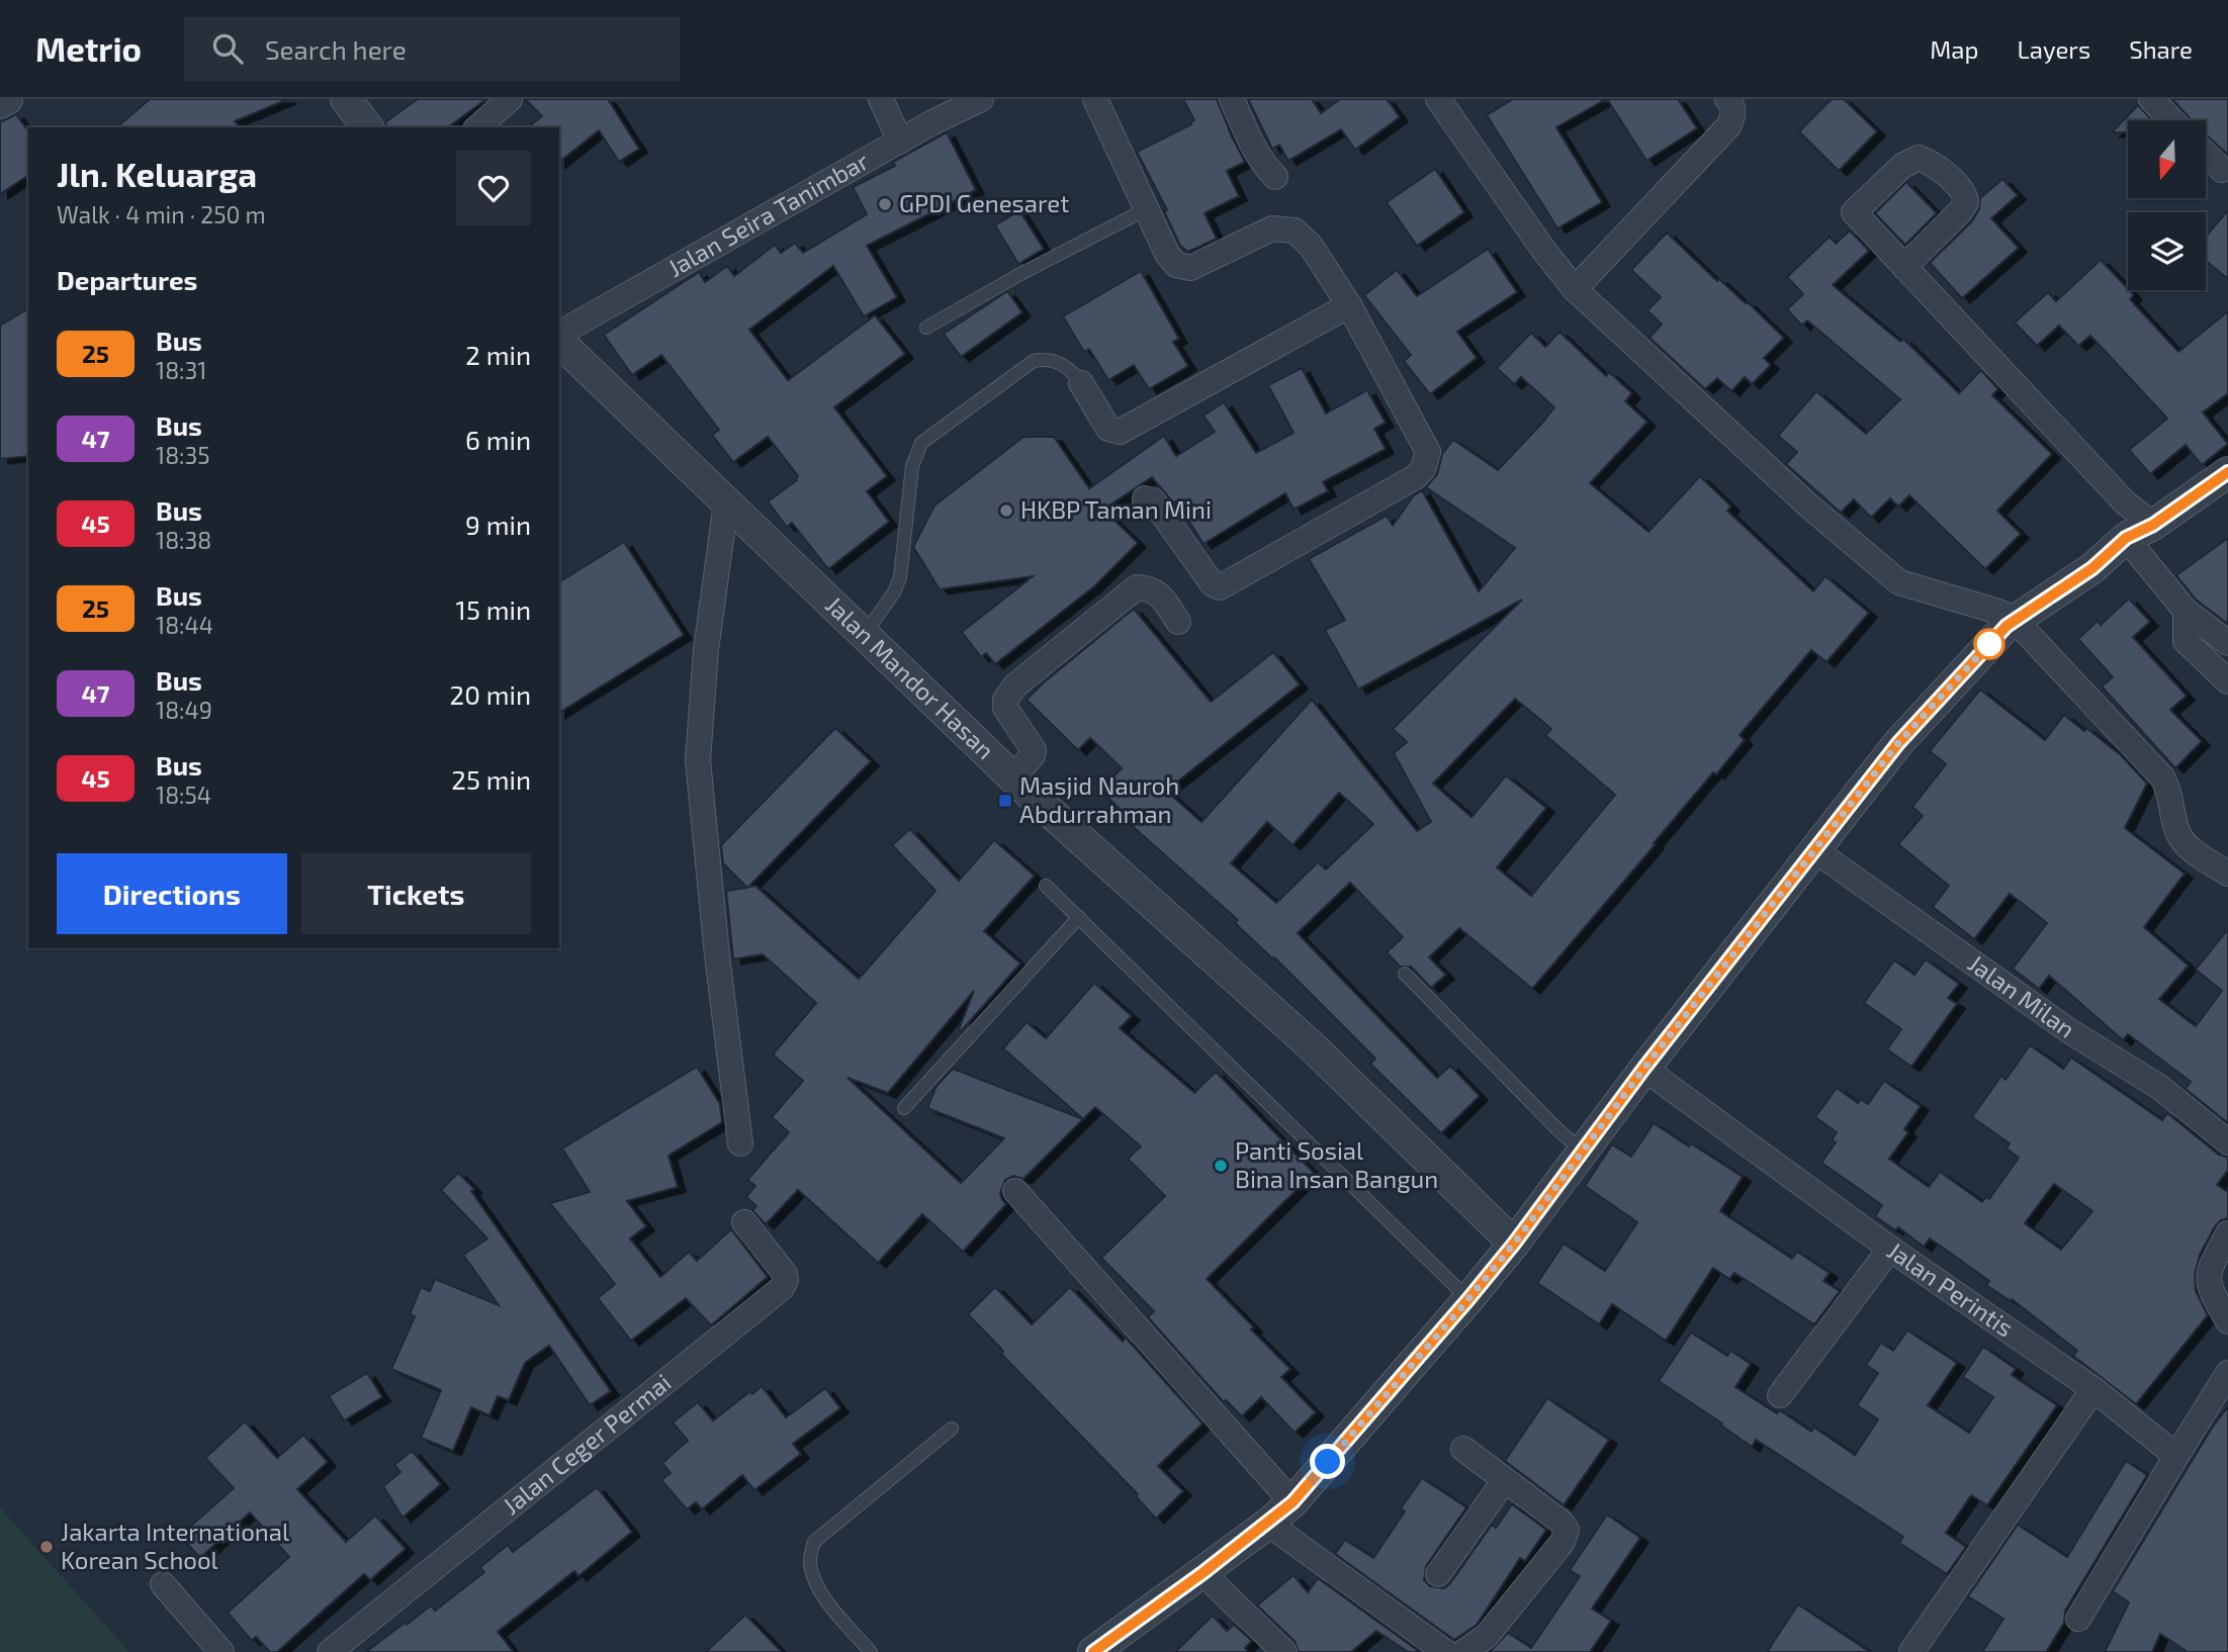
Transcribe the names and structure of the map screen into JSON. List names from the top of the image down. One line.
{"streets":{"street":["Jalan Seira Tanimbar","Jalan Mandor Hasan","Jalan Milan","Jalan Perintis","Jalan Ceger Permai"]},"places":{"other":["GPDI Genesaret","HKBP Taman Mini","Panti Sosial Bina Insan Bangun","Jakarta International Korean School"],"transit":["Masjid Nauroh Abdurrahman"]},"lines":["bus line 25"],"north":"bottom","page":{"header":"Metrio","search":"Search here","nav":["Map","Layers","Share"],"heading":[["Jln. Keluarga","Walk · 4 min · 250 m"],"Departures"],"list":[{"mark":"25","name":"Bus","note":"18:31","value":"2 min"},{"mark":"47","name":"Bus","note":"18:35","value":"6 min"},{"mark":"45","name":"Bus","note":"18:38","value":"9 min"},{"mark":"25","name":"Bus","note":"18:44","value":"15 min"},{"mark":"47","name":"Bus","note":"18:49","value":"20 min"},{"mark":"45","name":"Bus","note":"18:54","value":"25 min"}],"buttons":["Directions","Tickets"]}}
